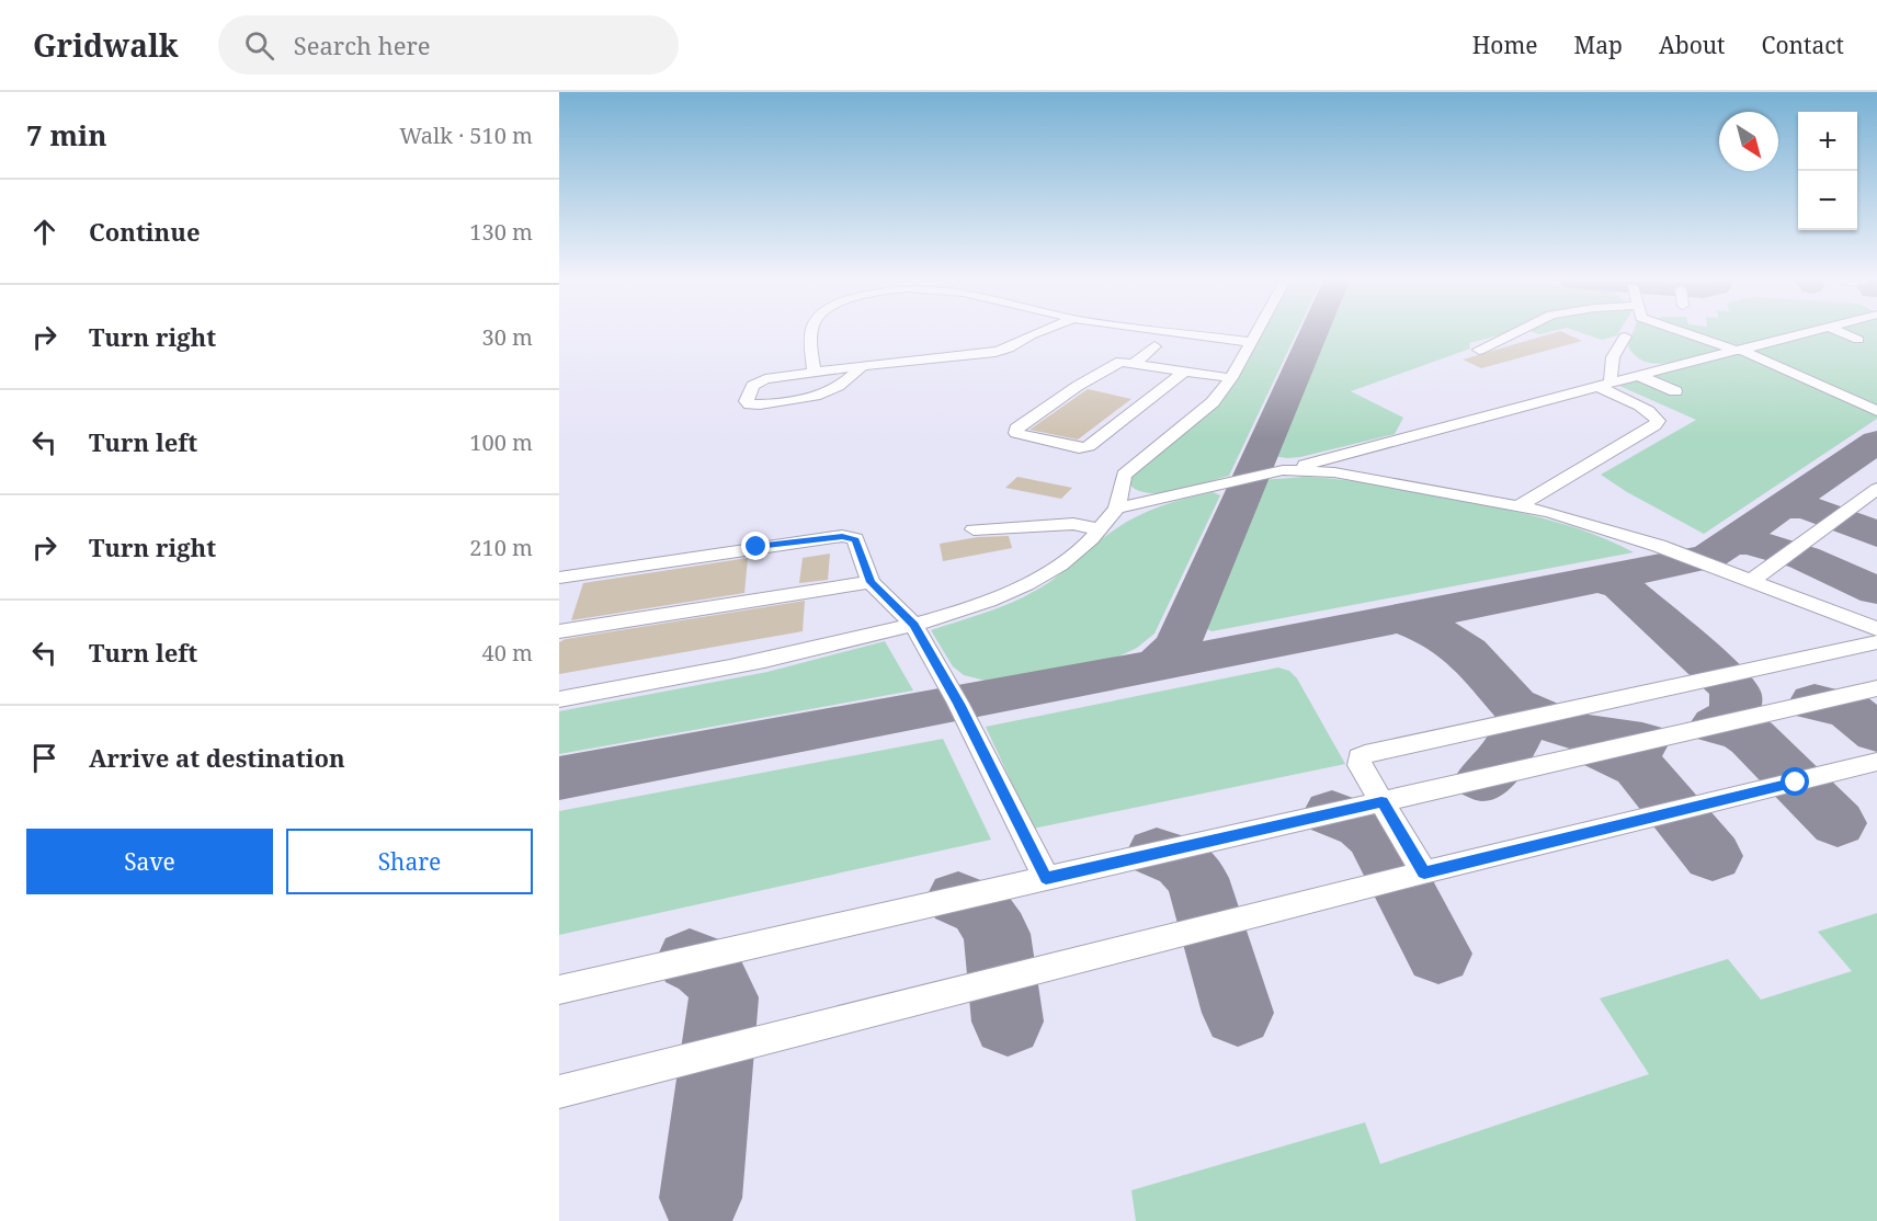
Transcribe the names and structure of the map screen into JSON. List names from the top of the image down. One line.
{"north":"bottom right","page":{"header":"Gridwalk","search":"Search here","nav":["Home","Map","About","Contact"],"heading":["7 min","Walk · 510 m"],"map_buttons":["+","−"],"list":[["Continue","130 m"],["Turn right","30 m"],["Turn left","100 m"],["Turn right","210 m"],["Turn left","40 m"],"Arrive at destination"],"buttons":["Save","Share"]}}
